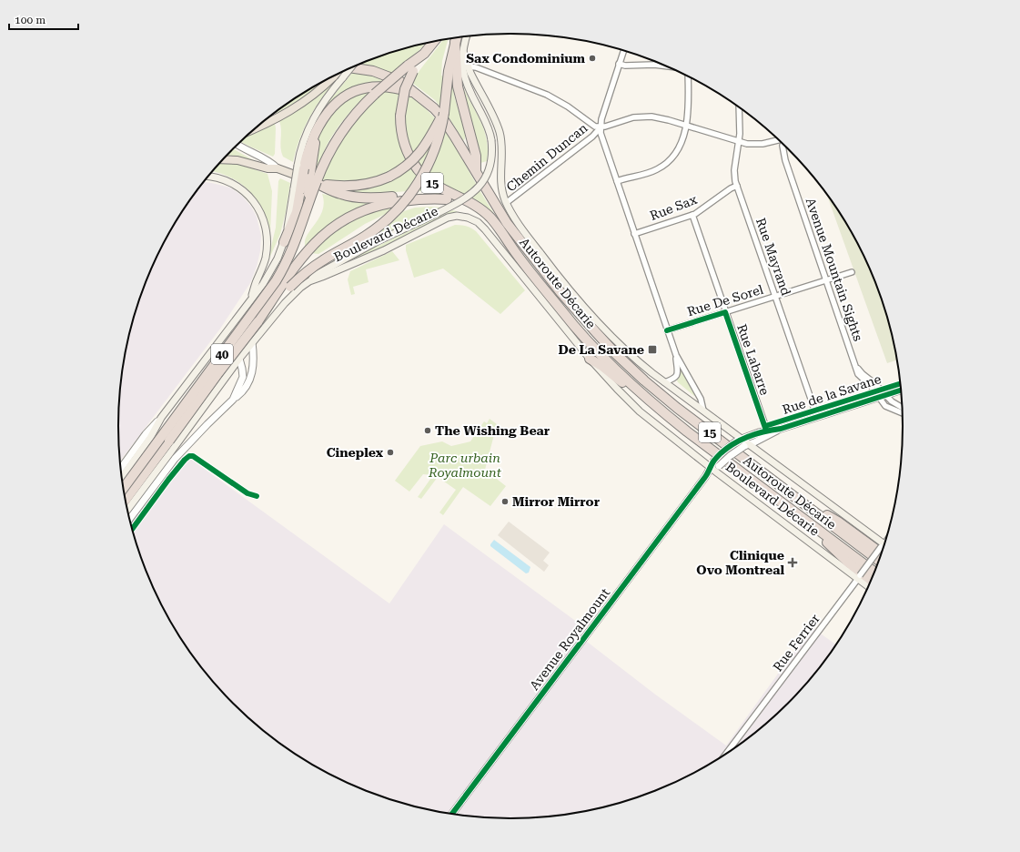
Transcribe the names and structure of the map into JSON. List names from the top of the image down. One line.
{"streets":{"highway":["15","Autoroute Décarie","40"],"main road":["Boulevard Décarie"],"street":["Chemin Duncan","Rue Sax","Rue Mayrand","Avenue Mountain Sights","Rue De Sorel","Rue Labarre","Rue de la Savane","Avenue Royalmount","Rue Ferrier"]},"crossings":[["15","Autoroute Décarie"],["15","40"],["Rue Sax","Rue Mayrand"],["Rue Sax","Rue Labarre"],["Boulevard Décarie","Rue de la Savane"],["Boulevard Décarie","Avenue Royalmount"],["Boulevard Décarie","Rue Ferrier"],["Rue Mayrand","Rue De Sorel"],["Rue Mayrand","Rue de la Savane"],["Avenue Mountain Sights","Rue De Sorel"],["Avenue Mountain Sights","Rue de la Savane"],["Autoroute Décarie","40"],["Rue De Sorel","Rue Labarre"],["Rue Labarre","Rue de la Savane"],["Rue de la Savane","Avenue Royalmount"]],"parks":["Parc urbain Royalmount"],"places":{"other":["Sax Condominium","The Wishing Bear","Cineplex","Mirror Mirror"],"transit":["De La Savane"],"health":["Clinique Ovo Montreal"]},"scale_bar":"100 m"}
